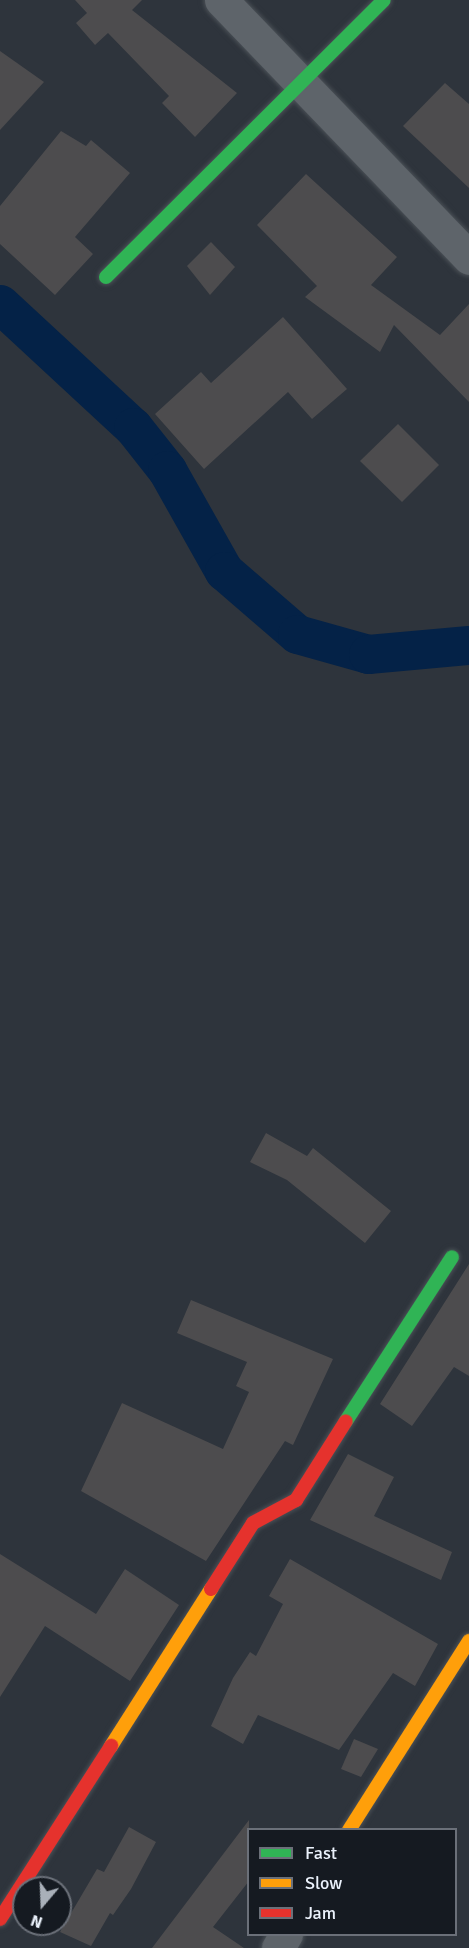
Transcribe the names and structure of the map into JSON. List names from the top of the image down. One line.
{"legend":["Fast","Slow","Jam"],"north":"bottom"}
